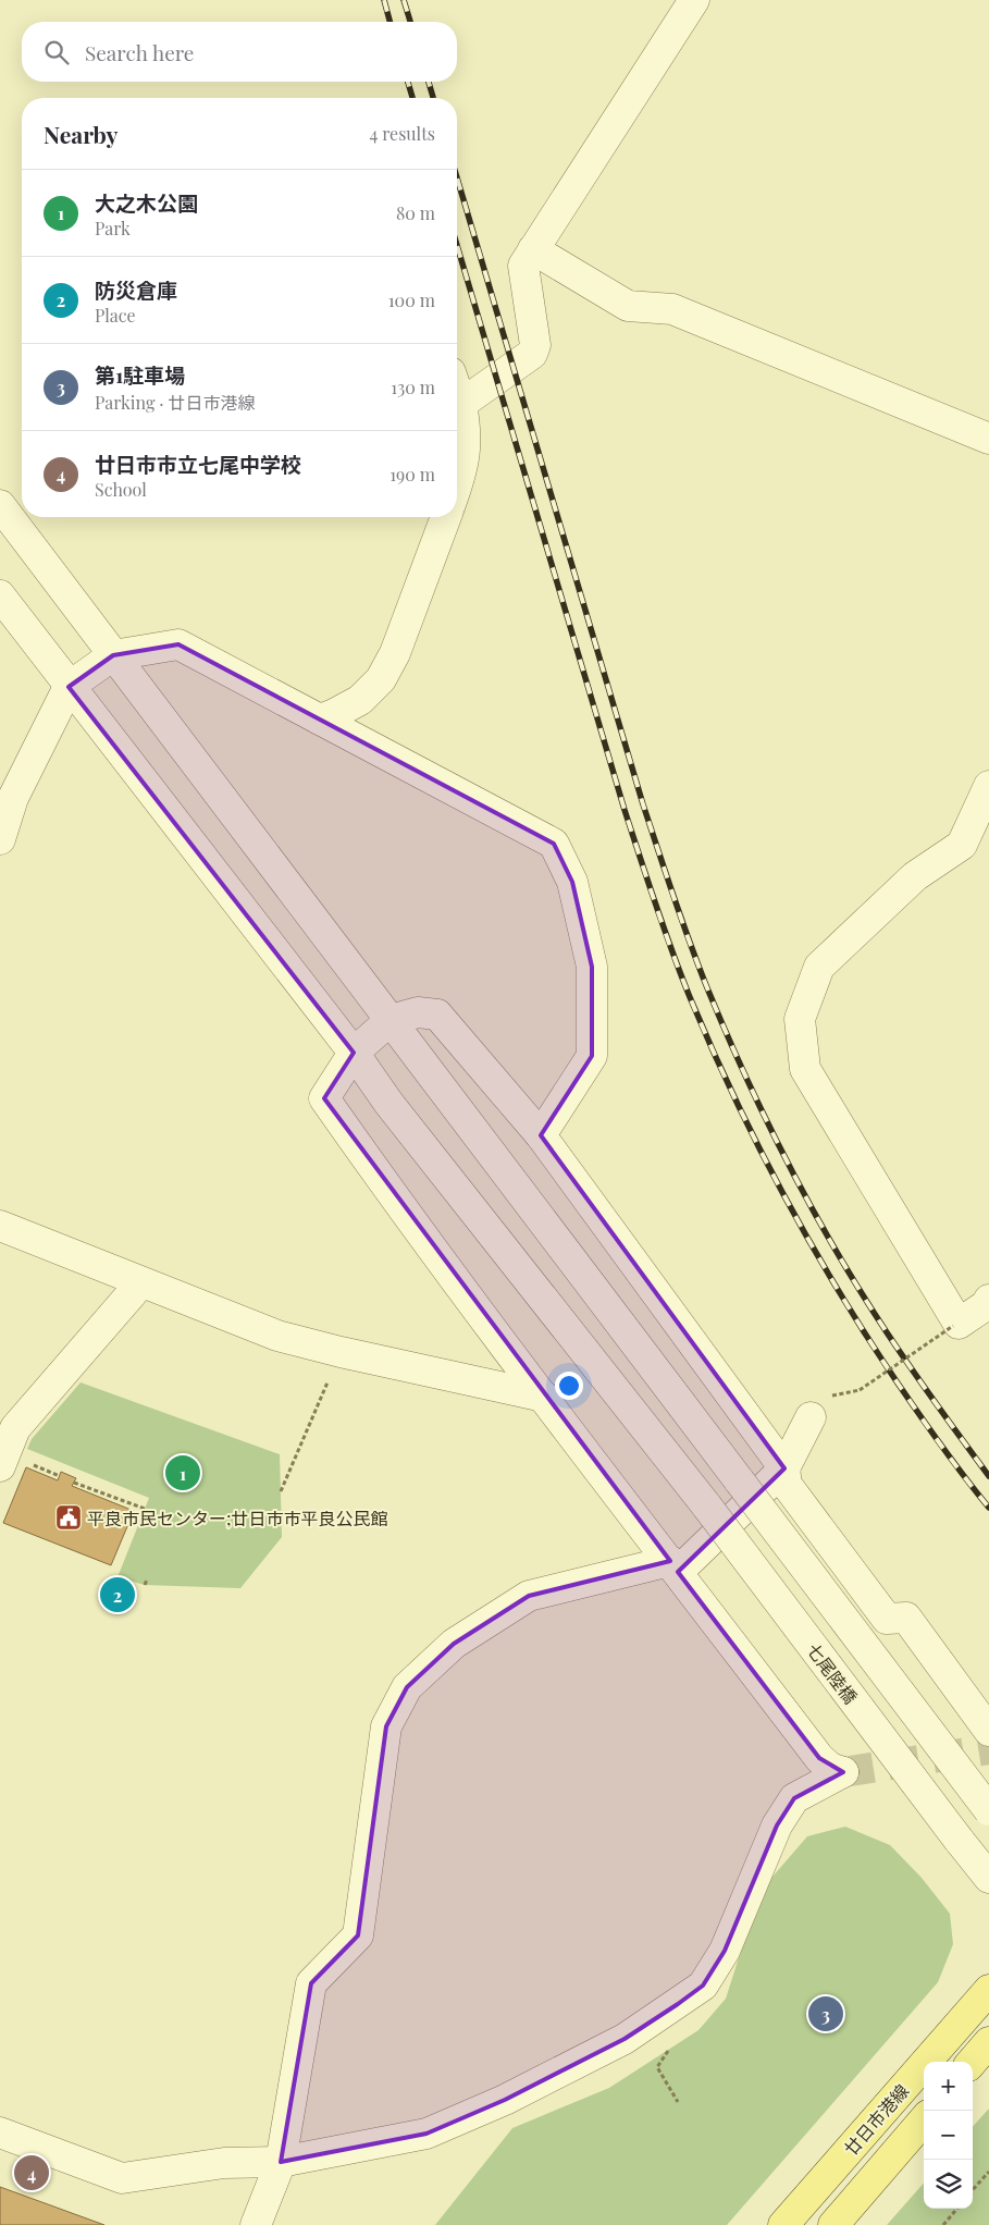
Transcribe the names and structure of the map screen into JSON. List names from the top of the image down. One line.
{"streets":{"main road":["廿日市港線"],"street":["七尾陸橋"]},"places":{"public building":["平良市民センター;廿日市市平良公民館"]},"page":{"search":"Search here","heading":["Nearby","4 results"],"list":[{"mark":"1","name":"大之木公園","note":"Park","value":"80 m"},{"mark":"2","name":"防災倉庫","note":"Place","value":"100 m"},{"mark":"3","name":"第1駐車場","note":"Parking · 廿日市港線","value":"130 m"},{"mark":"4","name":"廿日市市立七尾中学校","note":"School","value":"190 m"}],"pins":["1","2","3","4"],"map_buttons":["+","−"]}}
